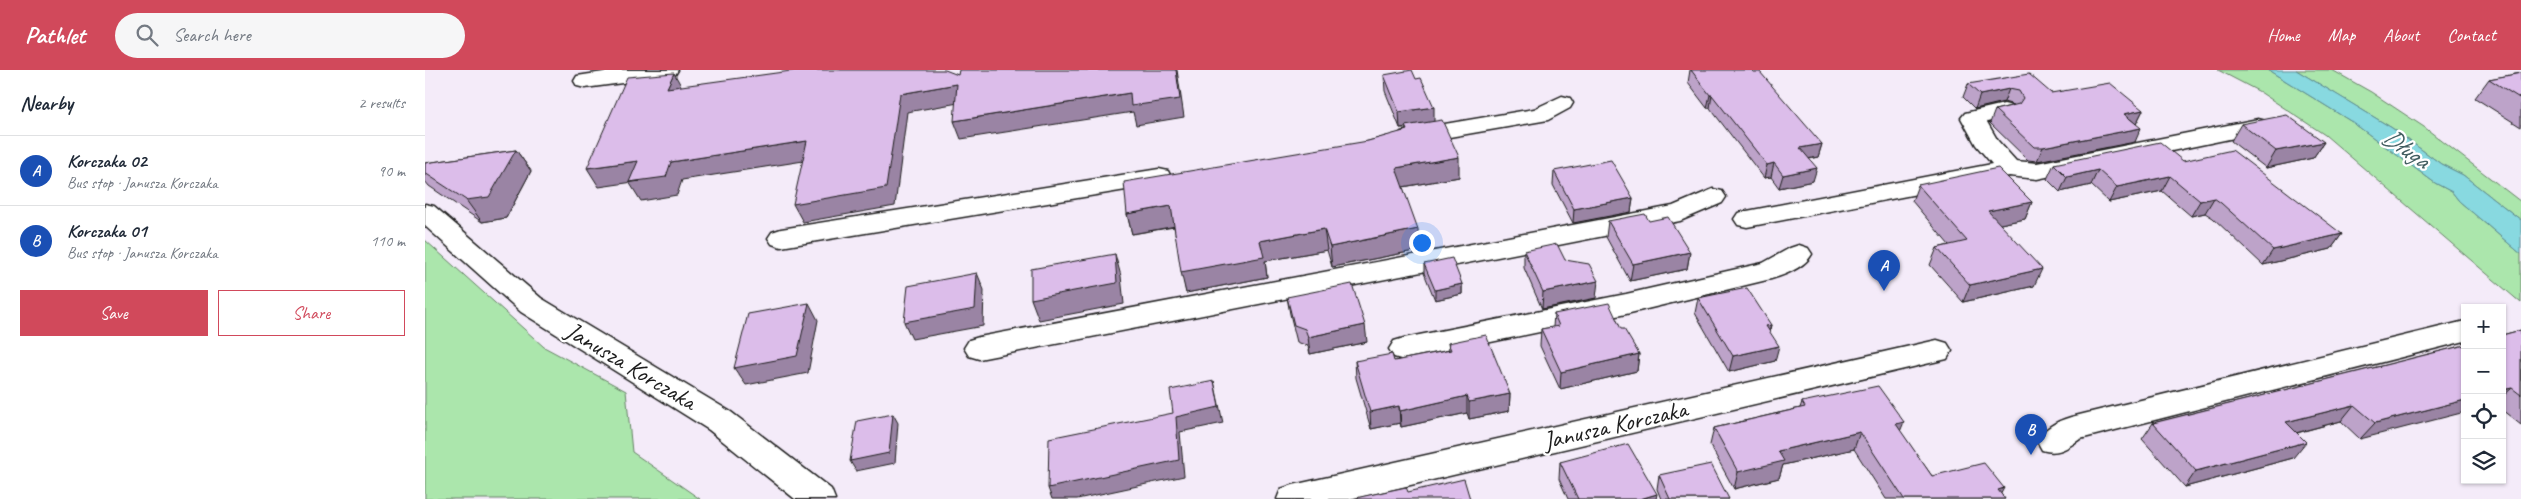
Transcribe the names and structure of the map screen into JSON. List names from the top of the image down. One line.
{"streets":{"street":["Janusza Korczaka"]},"water":["Długa"],"page":{"header":"Pathlet","search":"Search here","nav":["Home","Map","About","Contact"],"heading":["Nearby","2 results"],"list":[{"mark":"A","name":"Korczaka 02","note":"Bus stop · Janusza Korczaka","value":"90 m"},{"mark":"B","name":"Korczaka 01","note":"Bus stop · Janusza Korczaka","value":"110 m"}],"pins":["A","B"],"buttons":["Save","Share"],"map_buttons":["+","−"]}}
